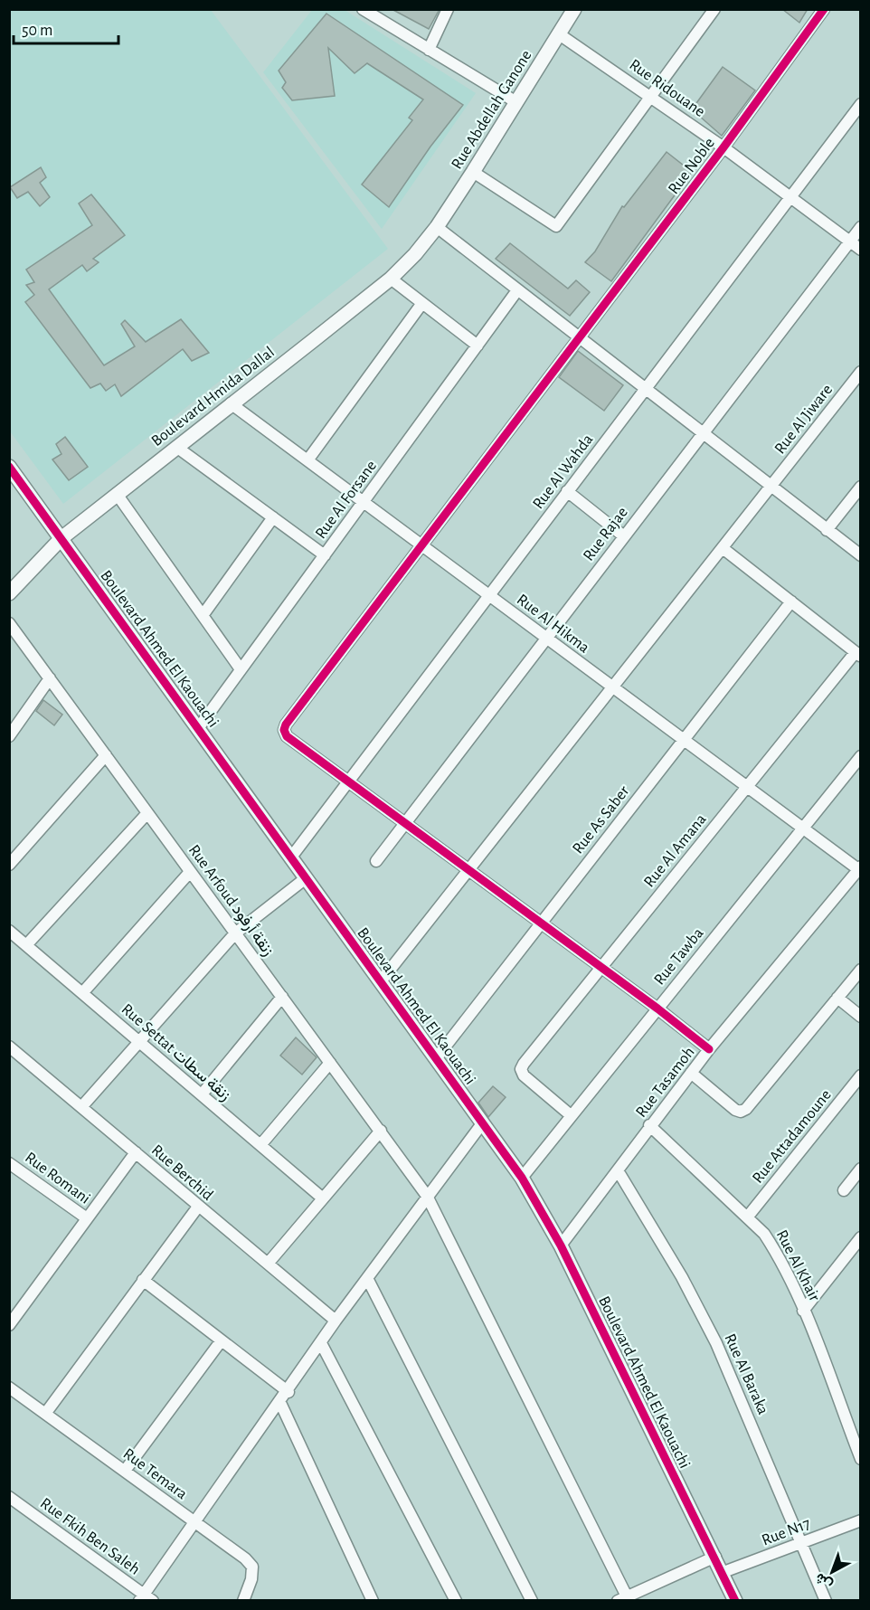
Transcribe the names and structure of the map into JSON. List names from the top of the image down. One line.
{"streets":{"street":["Rue Ridouane","Rue Abdellah Ganone","Rue Noble","Boulevard Hmida Dallal","Rue Al Jiware","Rue Al Wahda","Rue Al Forsane","Rue Rajae","Rue Al Hikma","Boulevard Ahmed El Kaouachi","Rue As Saber","Rue Al Amana","Rue Arfoud زنقة أرفود","Rue Tawba","Rue Settat زنقة سطات","Rue Tasamoh","Rue Attadamoune","Rue Berchid","Rue Romani","Rue Al Khair","Rue Al Baraka","Rue Temara","Rue N17","Rue Fkih Ben Saleh"]},"crossings":[["Rue Ridouane","Rue Abdellah Ganone"],["Rue Ridouane","Rue Noble"],["Rue Ridouane","Rue Al Wahda"],["Rue Ridouane","Rue Rajae"],["Rue Abdellah Ganone","Boulevard Hmida Dallal"],["Rue Noble","Rue Al Wahda"],["Rue Noble","Rue Al Hikma"],["Boulevard Hmida Dallal","Rue Al Hikma"],["Boulevard Hmida Dallal","Boulevard Ahmed El Kaouachi"],["Rue Al Jiware","Rue Al Hikma"],["Rue Al Jiware","Boulevard Ahmed El Kaouachi"],["Rue Al Wahda","Rue Al Hikma"],["Rue Al Wahda","Boulevard Ahmed El Kaouachi"],["Rue Al Forsane","Rue Al Hikma"],["Rue Al Forsane","Boulevard Ahmed El Kaouachi"],["Rue Rajae","Rue Al Hikma"],["Rue Al Hikma","Rue As Saber"],["Rue Al Hikma","Rue Al Amana"],["Rue Al Hikma","Rue Tawba"],["Rue Al Hikma","Rue Tasamoh"],["Boulevard Ahmed El Kaouachi","Rue As Saber"],["Boulevard Ahmed El Kaouachi","Rue Tawba"],["Boulevard Ahmed El Kaouachi","Rue Tasamoh"],["Boulevard Ahmed El Kaouachi","Rue N17"],["Rue Al Amana","Rue Tawba"],["Rue Tasamoh","Rue Al Khair"],["Rue Tasamoh","Rue Al Baraka"],["Rue Attadamoune","Rue Al Khair"],["Rue Al Baraka","Rue N17"]],"scale_bar":"50 m","north":"bottom left"}
